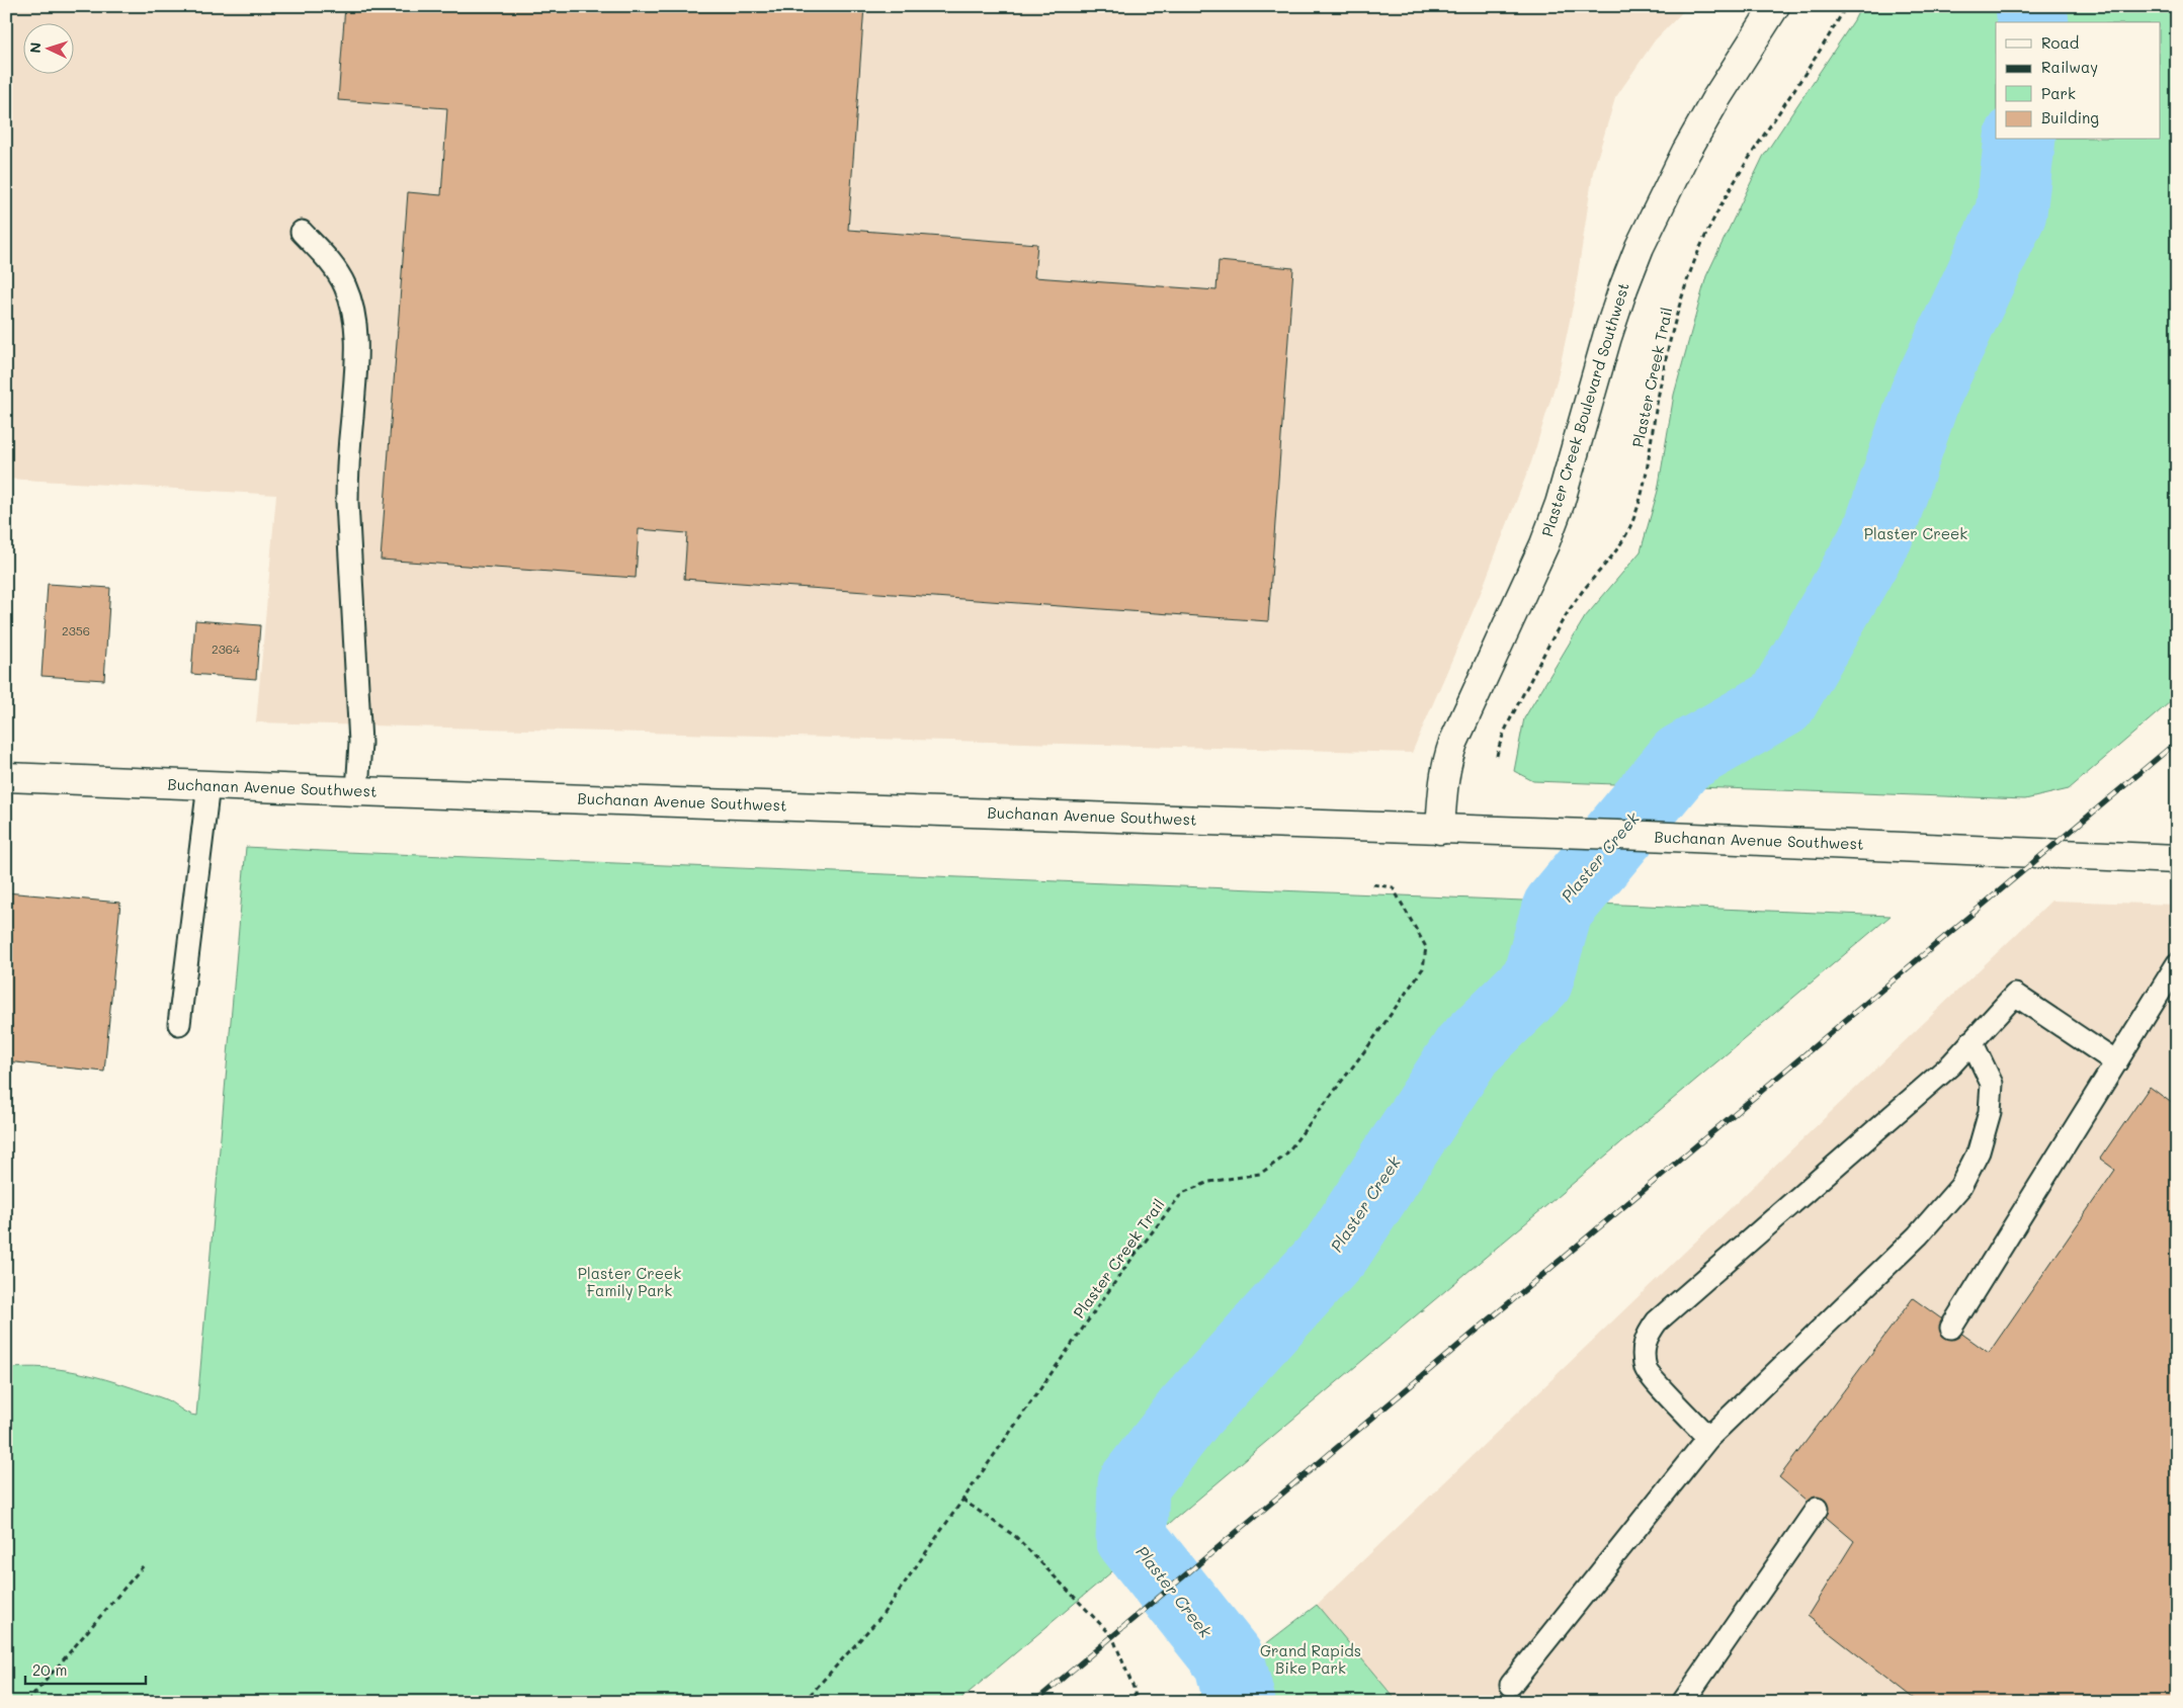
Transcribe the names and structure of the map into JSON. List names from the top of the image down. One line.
{"streets":{"street":["Plaster Creek Boulevard Southwest","Buchanan Avenue Southwest"],"path":["Plaster Creek Trail"]},"crossings":[["Plaster Creek Boulevard Southwest","Buchanan Avenue Southwest"]],"water":["Plaster Creek"],"parks":["Plaster Creek","Plaster Creek Family Park","Grand Rapids Bike Park"],"house_numbers":["2356","2364"],"legend":["Road","Railway","Park","Building"],"scale_bar":"20 m","north":"left"}
